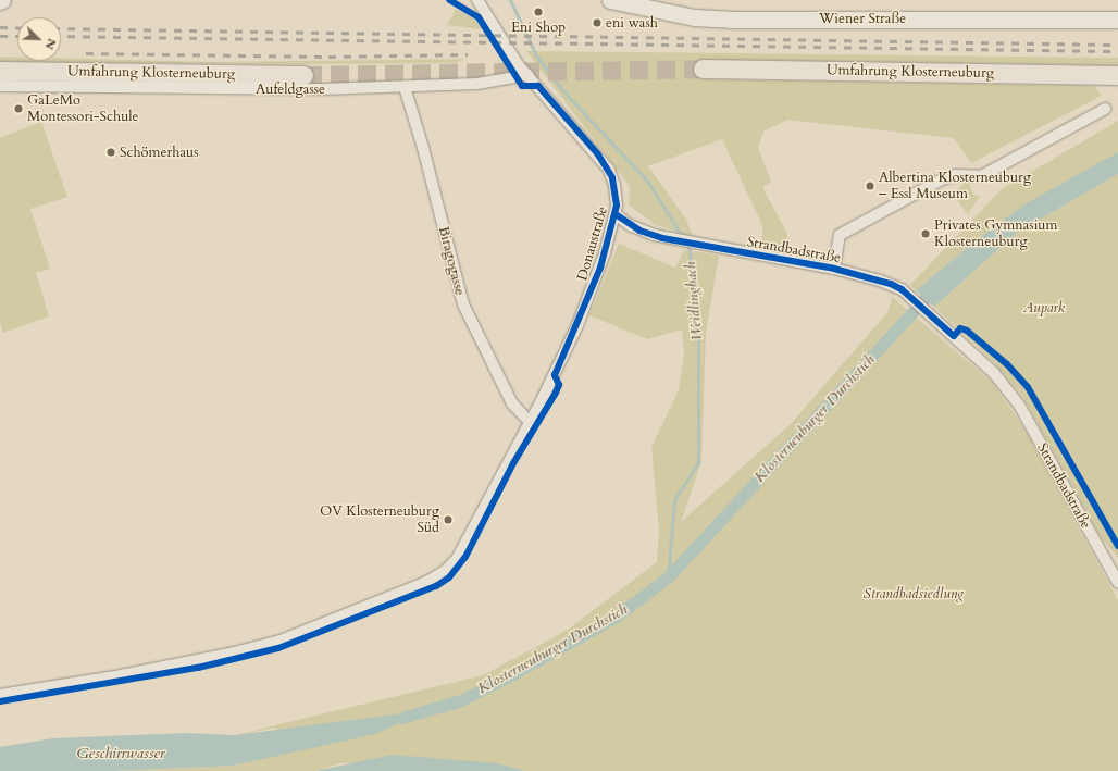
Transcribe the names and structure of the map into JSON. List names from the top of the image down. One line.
{"streets":{"main road":["Umfahrung Klosterneuburg"],"street":["Wiener Straße","Aufeldgasse","Donaustraße","Strandbadstraße","Biragogasse"]},"crossings":[["Aufeldgasse","Donaustraße"],["Aufeldgasse","Biragogasse"],["Donaustraße","Strandbadstraße"],["Donaustraße","Biragogasse"]],"water":["Weidlingbach","Klosterneuburger Durchstich","Geschirrwasser"],"parks":["Aupark","Strandbadsiedlung"],"places":["Eni Shop","eni wash","GaLeMo Montessori-Schule","Schömerhaus","Albertina Klosterneuburg – Essl Museum","Privates Gymnasium Klosterneuburg","OV Klosterneuburg Süd"],"north":"bottom right"}
